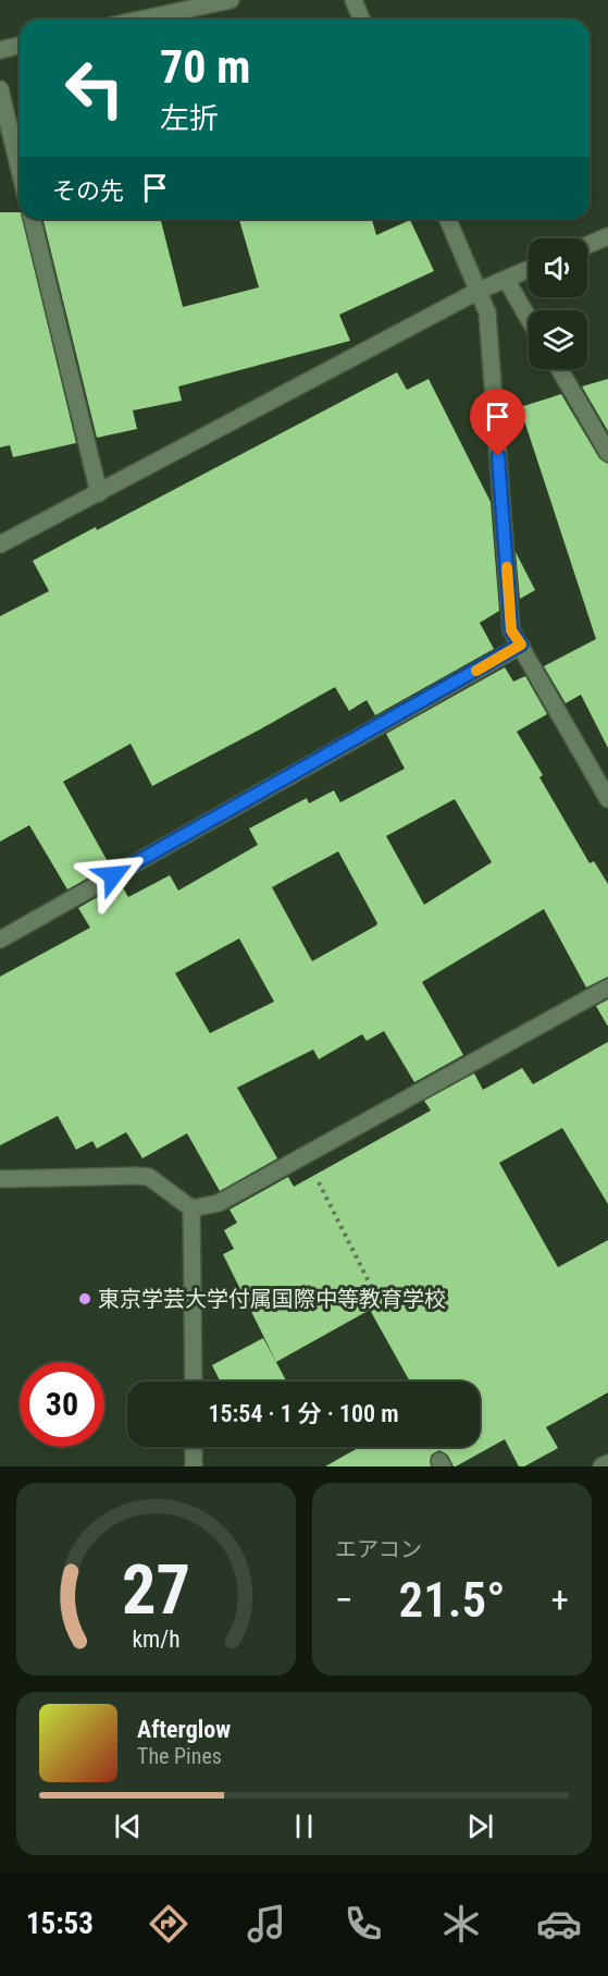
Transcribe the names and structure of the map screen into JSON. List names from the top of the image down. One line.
{"places":["東京学芸大学付属国際中等教育学校"],"page":{"turn":["70 m","左折"],"then":"その先","limit":"30","trip":"15:54 · 1 分 · 100 m","tile":"エアコン","heat":["−","21.5°","+"],"song":["Afterglow","The Pines"],"tabs":"15:53","gauge":["27","km/h"]}}
